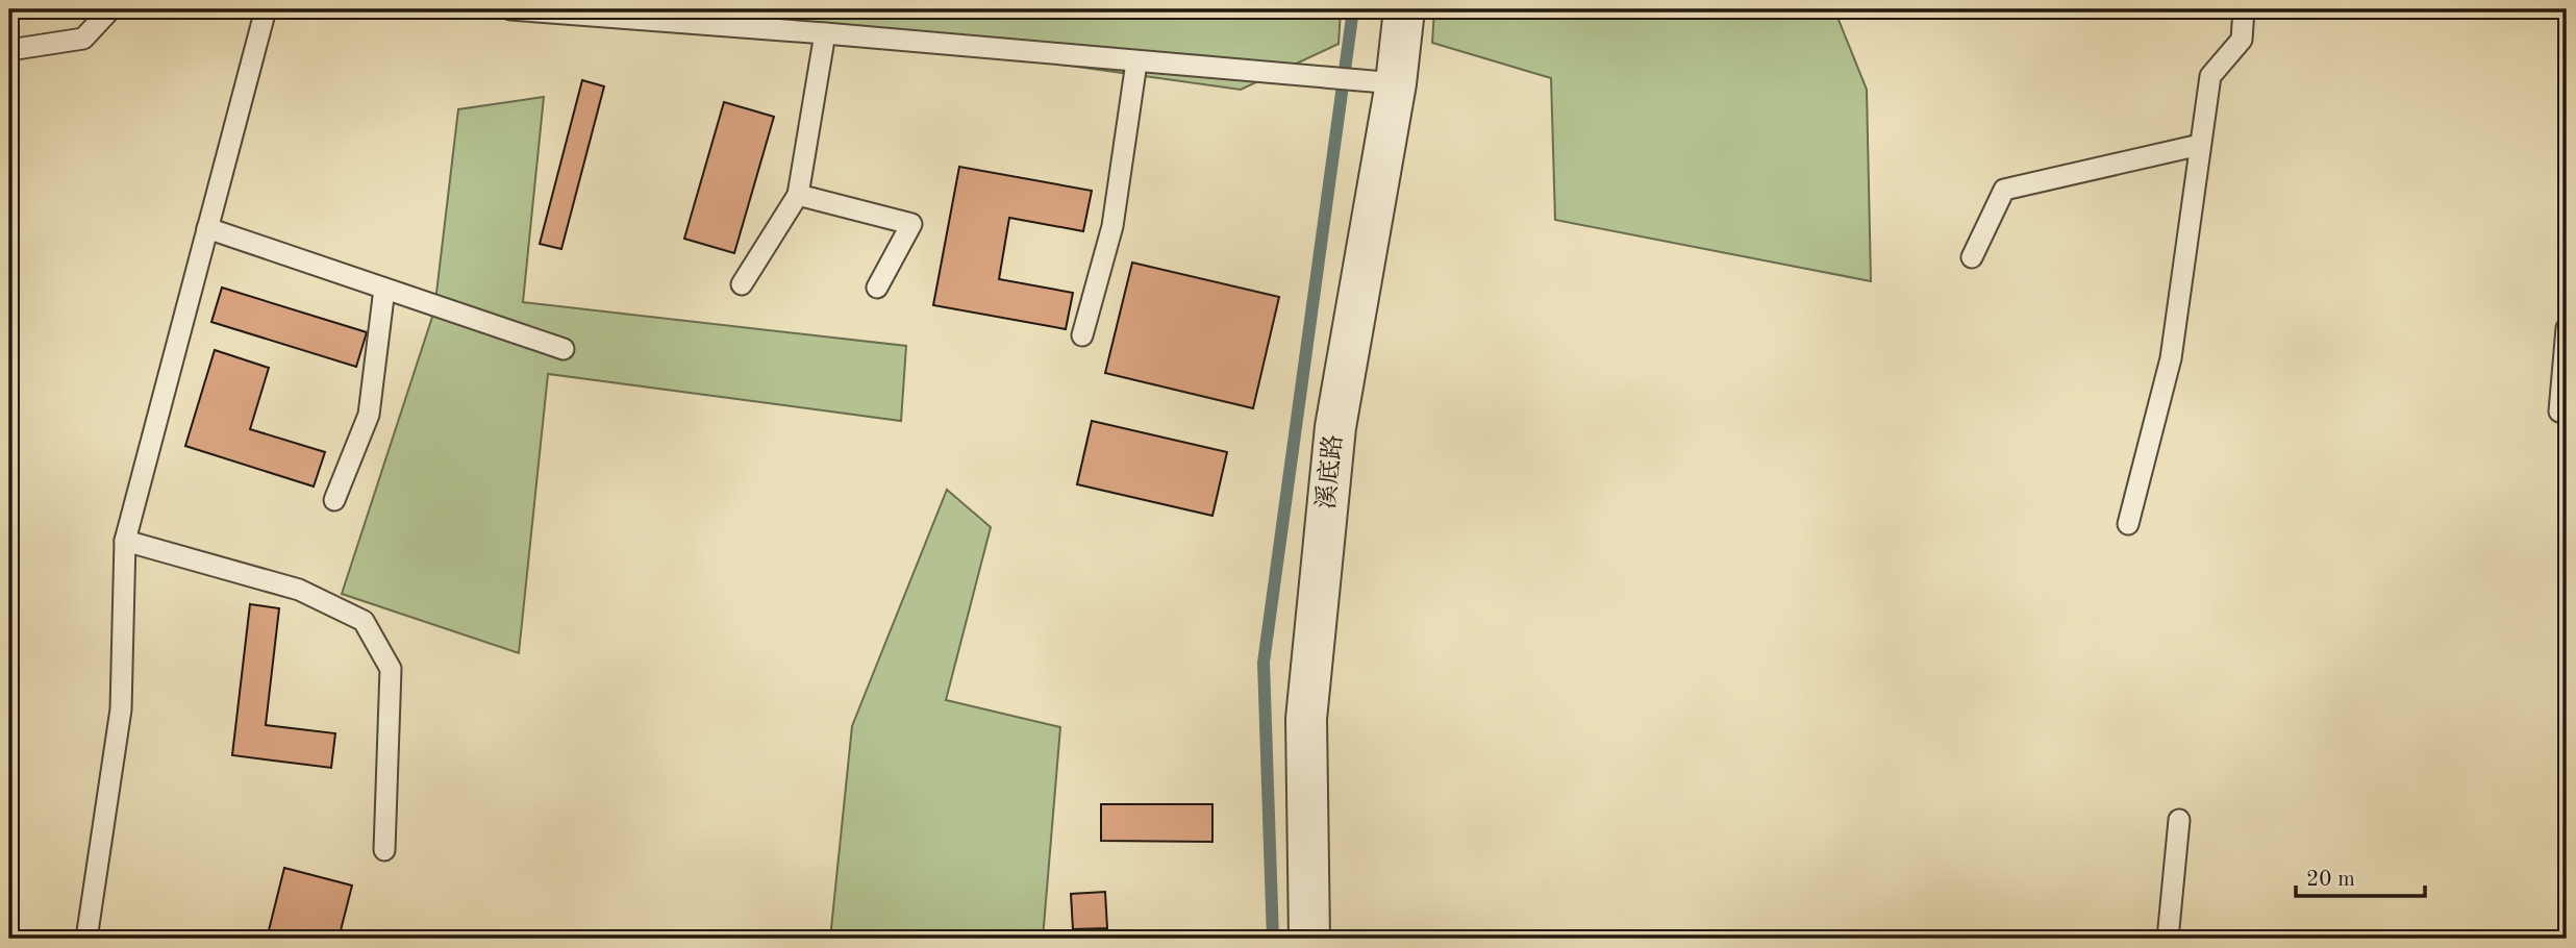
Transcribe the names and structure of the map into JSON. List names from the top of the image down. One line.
{"streets":{"street":["溪底路"]},"scale_bar":"20 m"}
